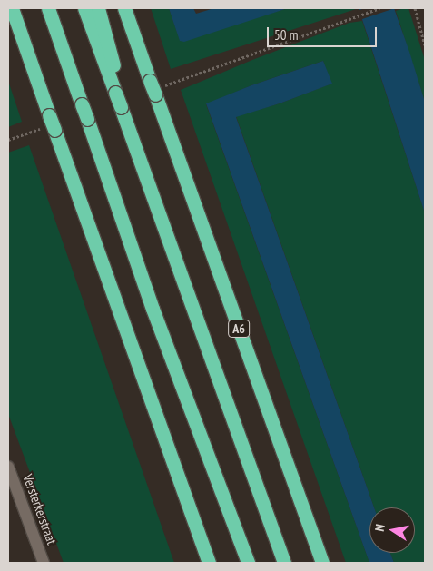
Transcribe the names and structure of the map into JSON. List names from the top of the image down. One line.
{"streets":{"highway":["A6"],"street":["Versterkerstraat"]},"scale_bar":"50 m","north":"left"}
